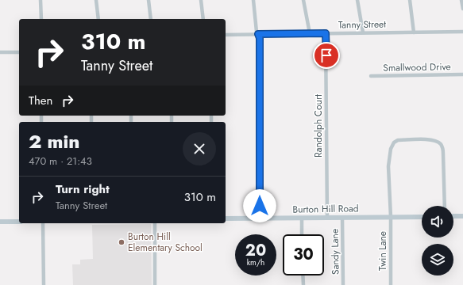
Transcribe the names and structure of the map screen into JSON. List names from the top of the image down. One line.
{"streets":{"street":["Tanny Street","Smallwood Drive","Randolph Court","Burton Hill Road","Twin Lane","Sandy Lane"]},"crossings":[["Tanny Street","Randolph Court"],["Randolph Court","Burton Hill Road"],["Burton Hill Road","Twin Lane"],["Burton Hill Road","Sandy Lane"]],"places":["Burton Hill Elementary School"],"page":{"turn":["310 m","Tanny Street"],"then":"Then","heading":["2 min","470 m · 21:43"],"list":[{"name":"Turn right","note":"Tanny Street","value":"310 m"}],"speed":"20 km/h","limit":"30"}}
